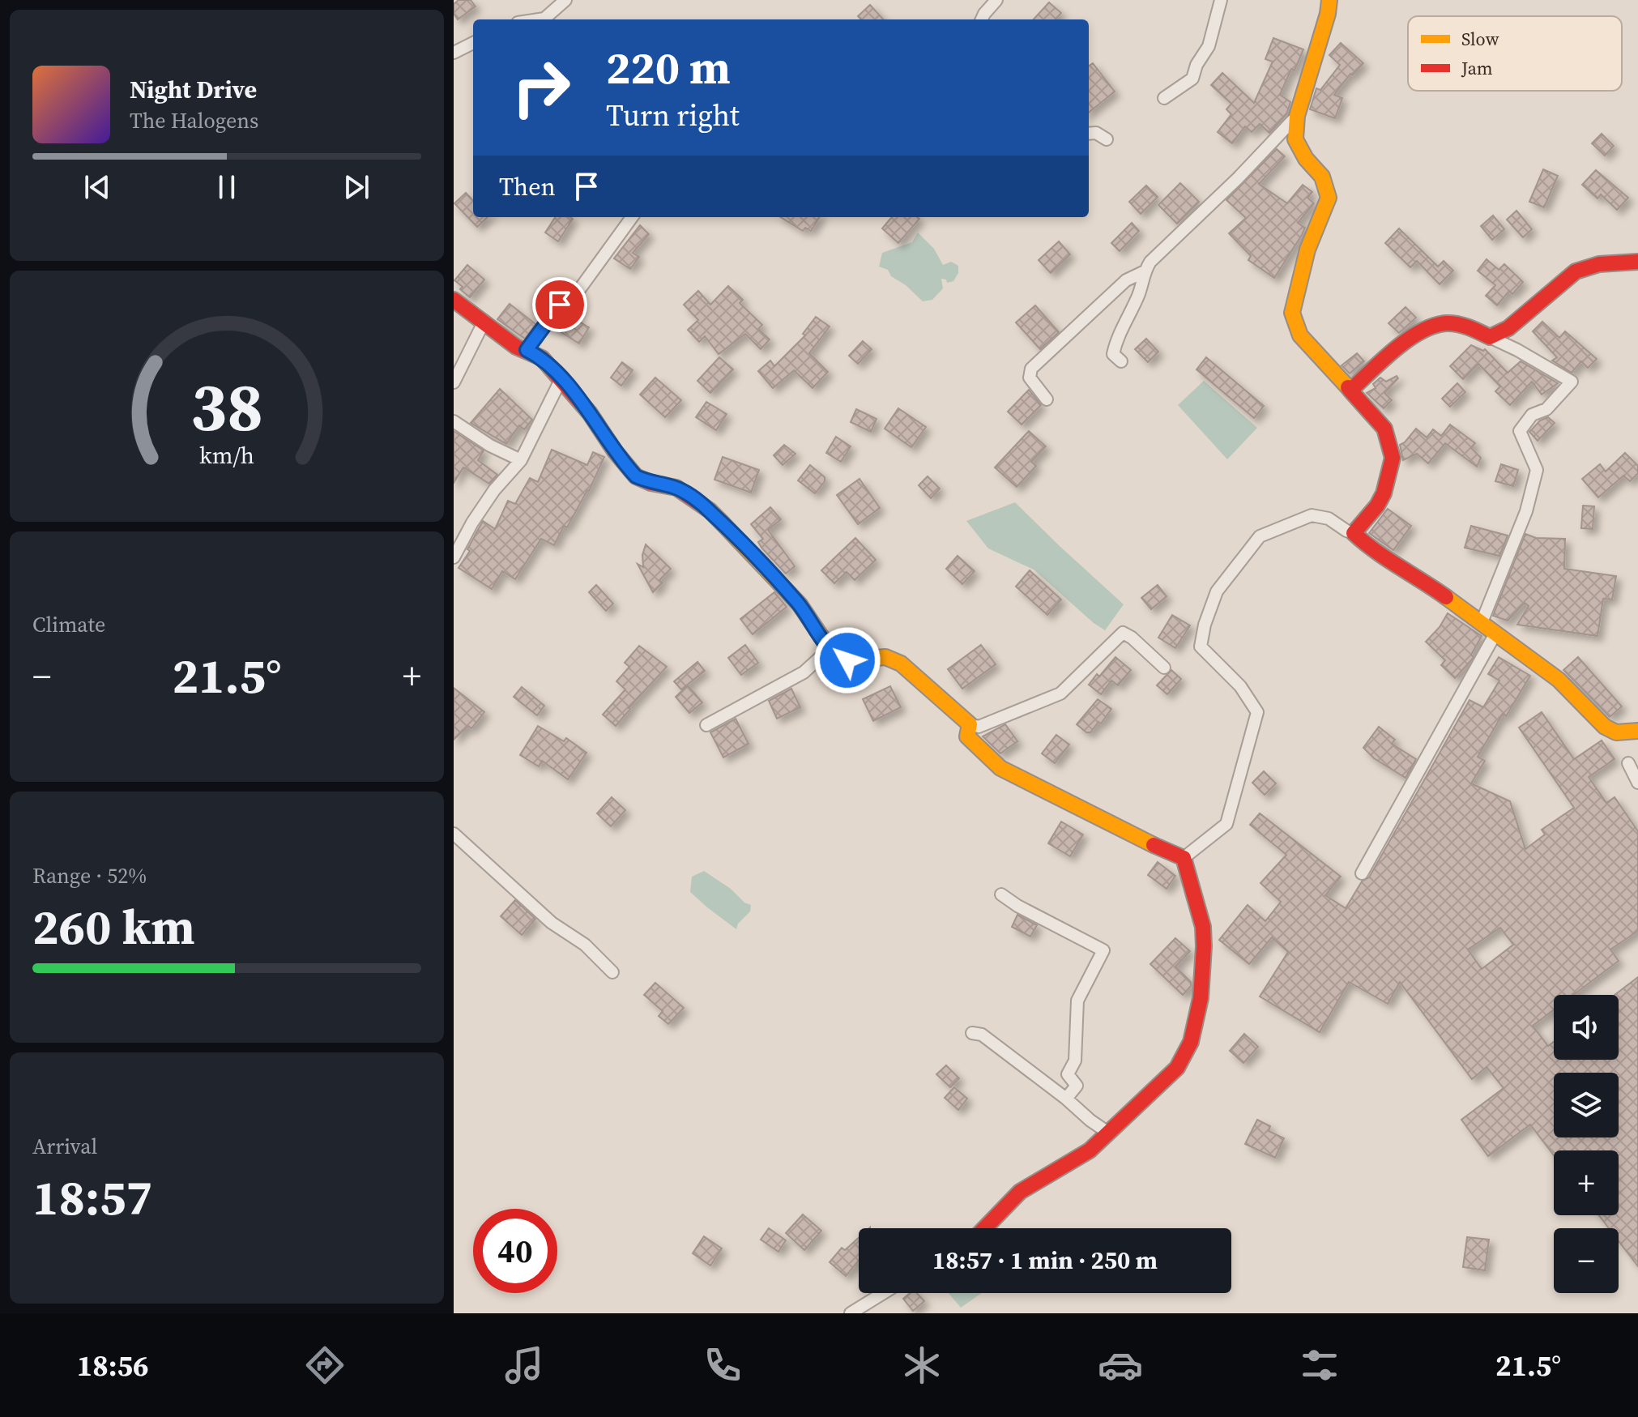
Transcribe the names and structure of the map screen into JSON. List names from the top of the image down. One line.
{"legend":["Slow","Jam"],"page":{"turn":["220 m","Turn right"],"song":["Night Drive","The Halogens"],"then":"Then","tile":["Climate",["Range · 52%","260 km"],["Arrival","18:57"]],"heat":["−","21.5°","+"],"map_buttons":["+","−"],"limit":"40","trip":"18:57 · 1 min · 250 m","tabs":["18:56","21.5°"],"gauge":["38","km/h"]}}
